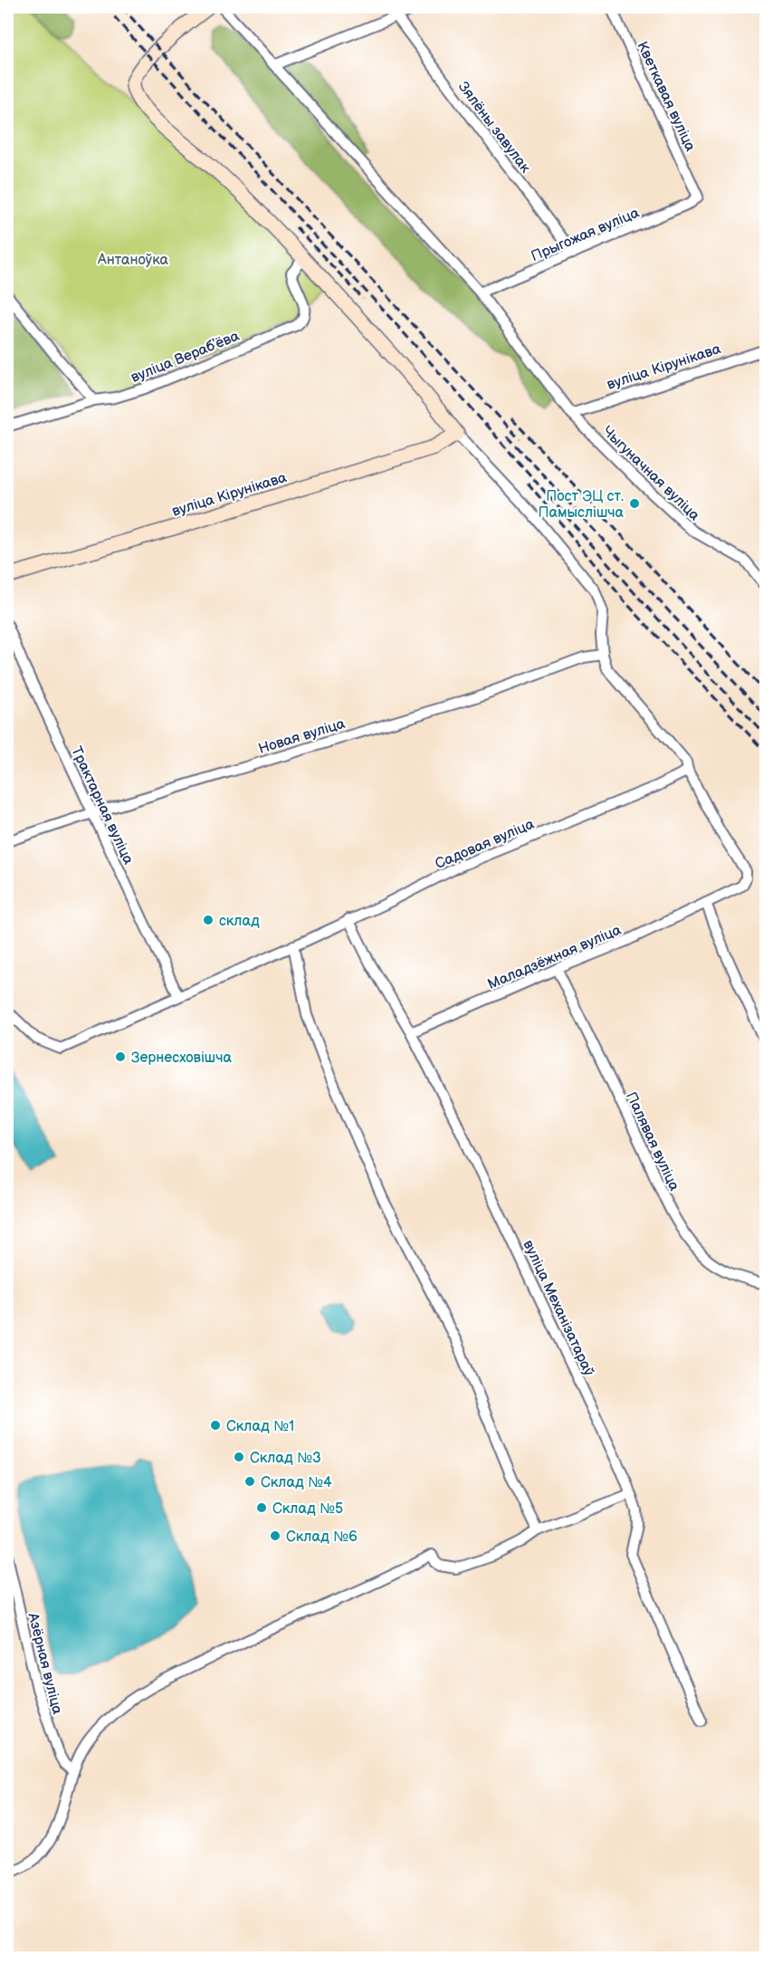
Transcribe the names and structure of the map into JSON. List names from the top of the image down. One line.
{"streets":{"street":["Кветкавая вуліца","Зялёны завулак","Прыгожая вуліца","вуліца Верабʼёва","вуліца Кірунікава","Чыгуначная вуліца","Новая вуліца","Трактарная вуліца","Садовая вуліца","Маладзёжная вуліца","Палявая вуліца","вуліца Механізатараў","Азёрная вуліца"]},"crossings":[["Кветкавая вуліца","Прыгожая вуліца"],["Зялёны завулак","Прыгожая вуліца"],["Прыгожая вуліца","Чыгуначная вуліца"],["вуліца Кірунікава","Чыгуначная вуліца"],["Новая вуліца","Трактарная вуліца"],["Трактарная вуліца","Садовая вуліца"],["Садовая вуліца","Маладзёжная вуліца"],["Садовая вуліца","вуліца Механізатараў"],["Маладзёжная вуліца","Палявая вуліца"],["Маладзёжная вуліца","вуліца Механізатараў"]],"parks":["Антаноўка"],"places":["Пост ЭЦ ст. Памыслішча","склад","Зернесховішча","Склад №1","Склад №3","Склад №4","Склад №5","Склад №6"]}
